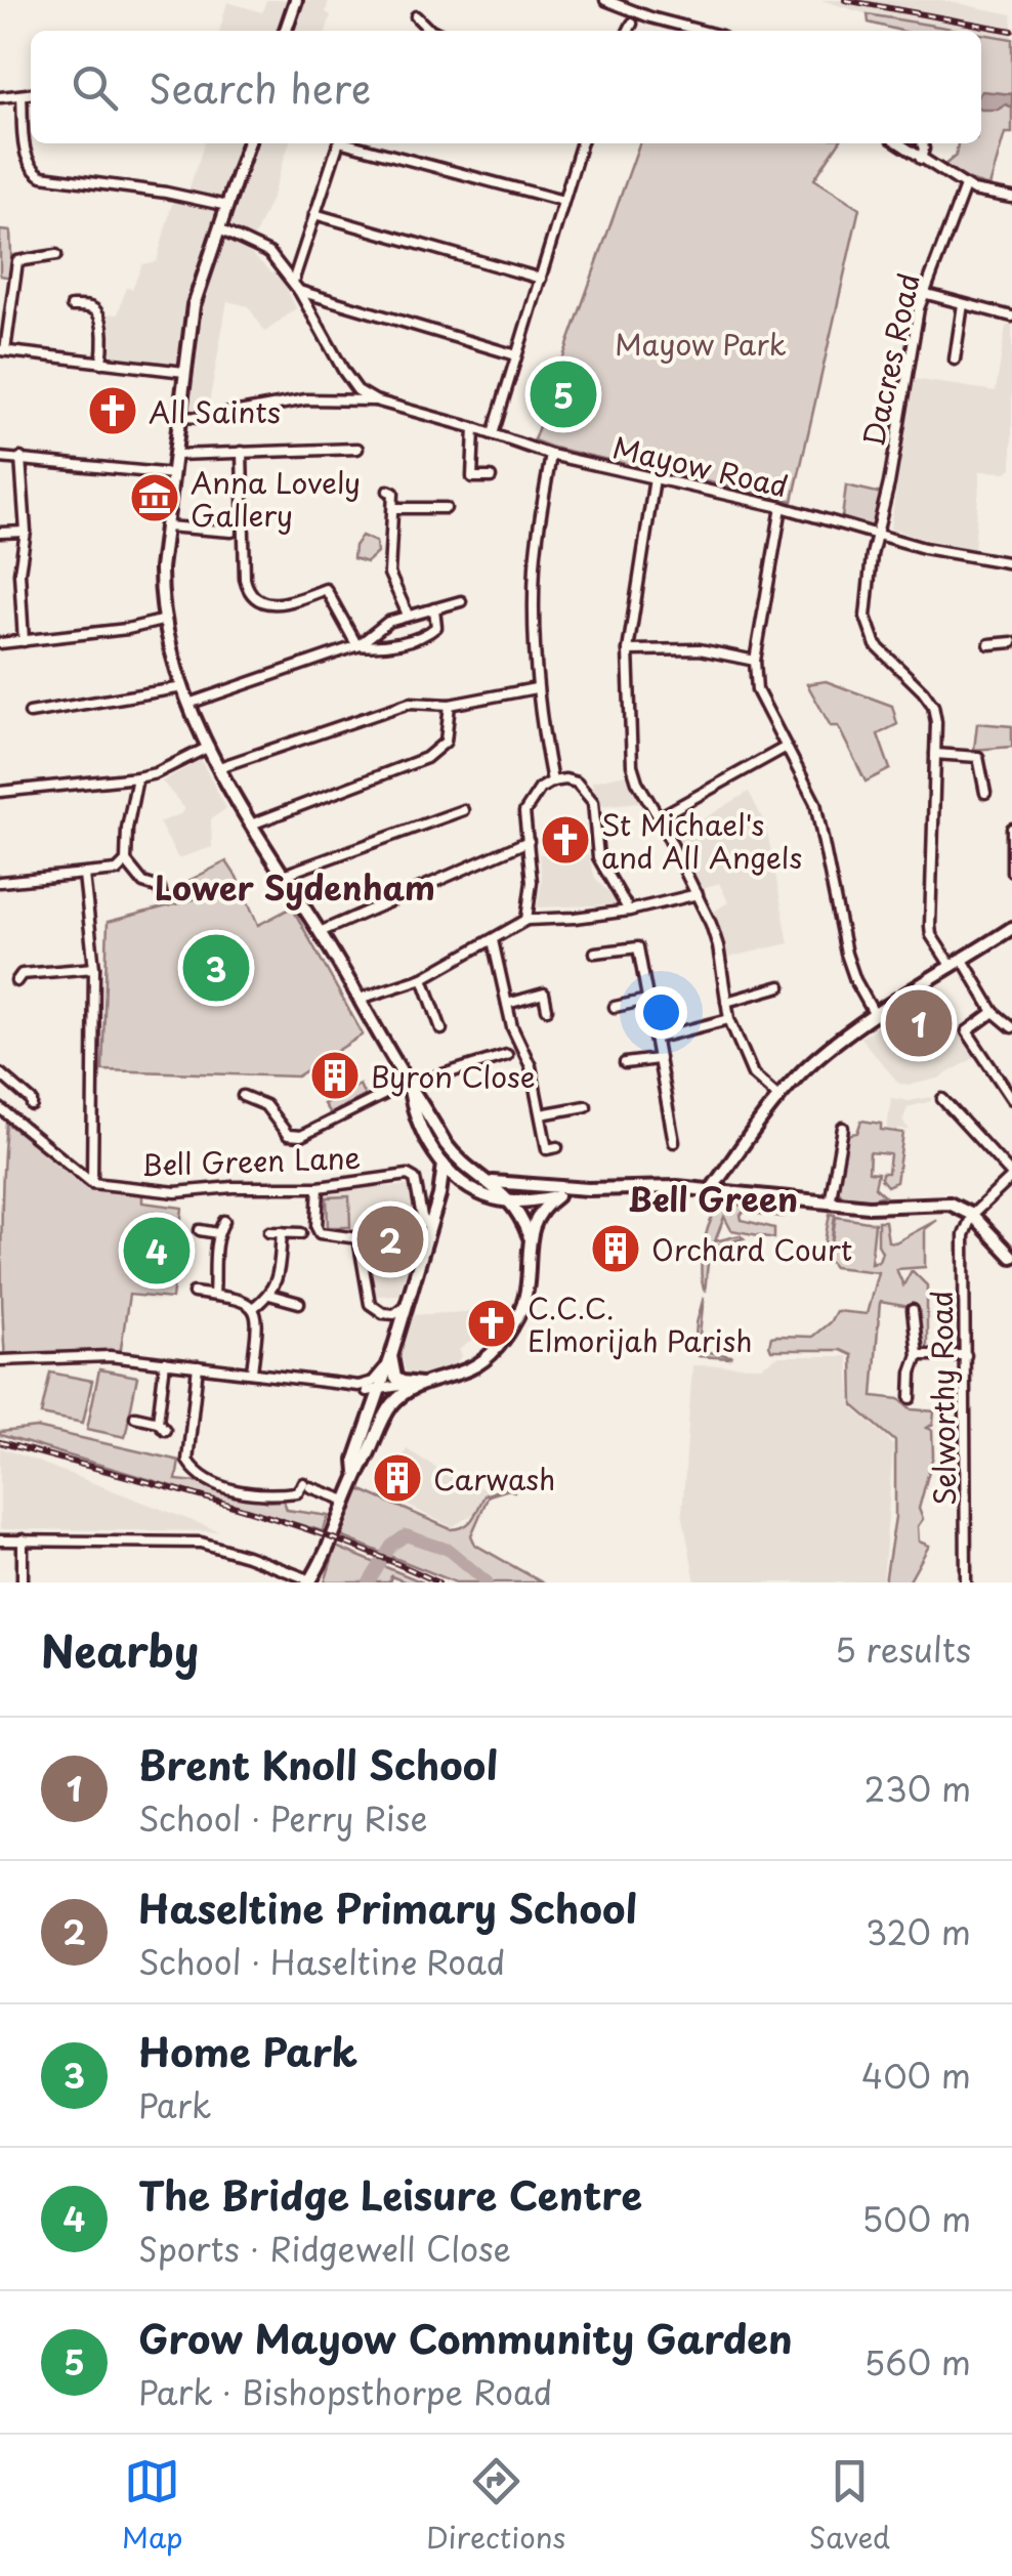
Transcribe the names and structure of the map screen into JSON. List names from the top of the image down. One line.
{"streets":{"street":["Dacres Road","Mayow Road","Bell Green Lane","Selworthy Road"]},"crossings":[["Dacres Road","Mayow Road"]],"districts":["Lower Sydenham","Bell Green"],"parks":["Mayow Park"],"places":{"church":["All Saints","St Michael's and All Angels","C.C.C. Elmorijah Parish"],"museum":["Anna Lovely Gallery"],"building":["Byron Close","Orchard Court","Carwash"]},"page":{"search":"Search here","pins":["5","3","1","2","4"],"heading":["Nearby","5 results"],"list":[{"mark":"1","name":"Brent Knoll School","note":"School · Perry Rise","value":"230 m"},{"mark":"2","name":"Haseltine Primary School","note":"School · Haseltine Road","value":"320 m"},{"mark":"3","name":"Home Park","note":"Park","value":"400 m"},{"mark":"4","name":"The Bridge Leisure Centre","note":"Sports · Ridgewell Close","value":"500 m"},{"mark":"5","name":"Grow Mayow Community Garden","note":"Park · Bishopsthorpe Road","value":"560 m"}],"nav":["Map","Directions","Saved"]}}
